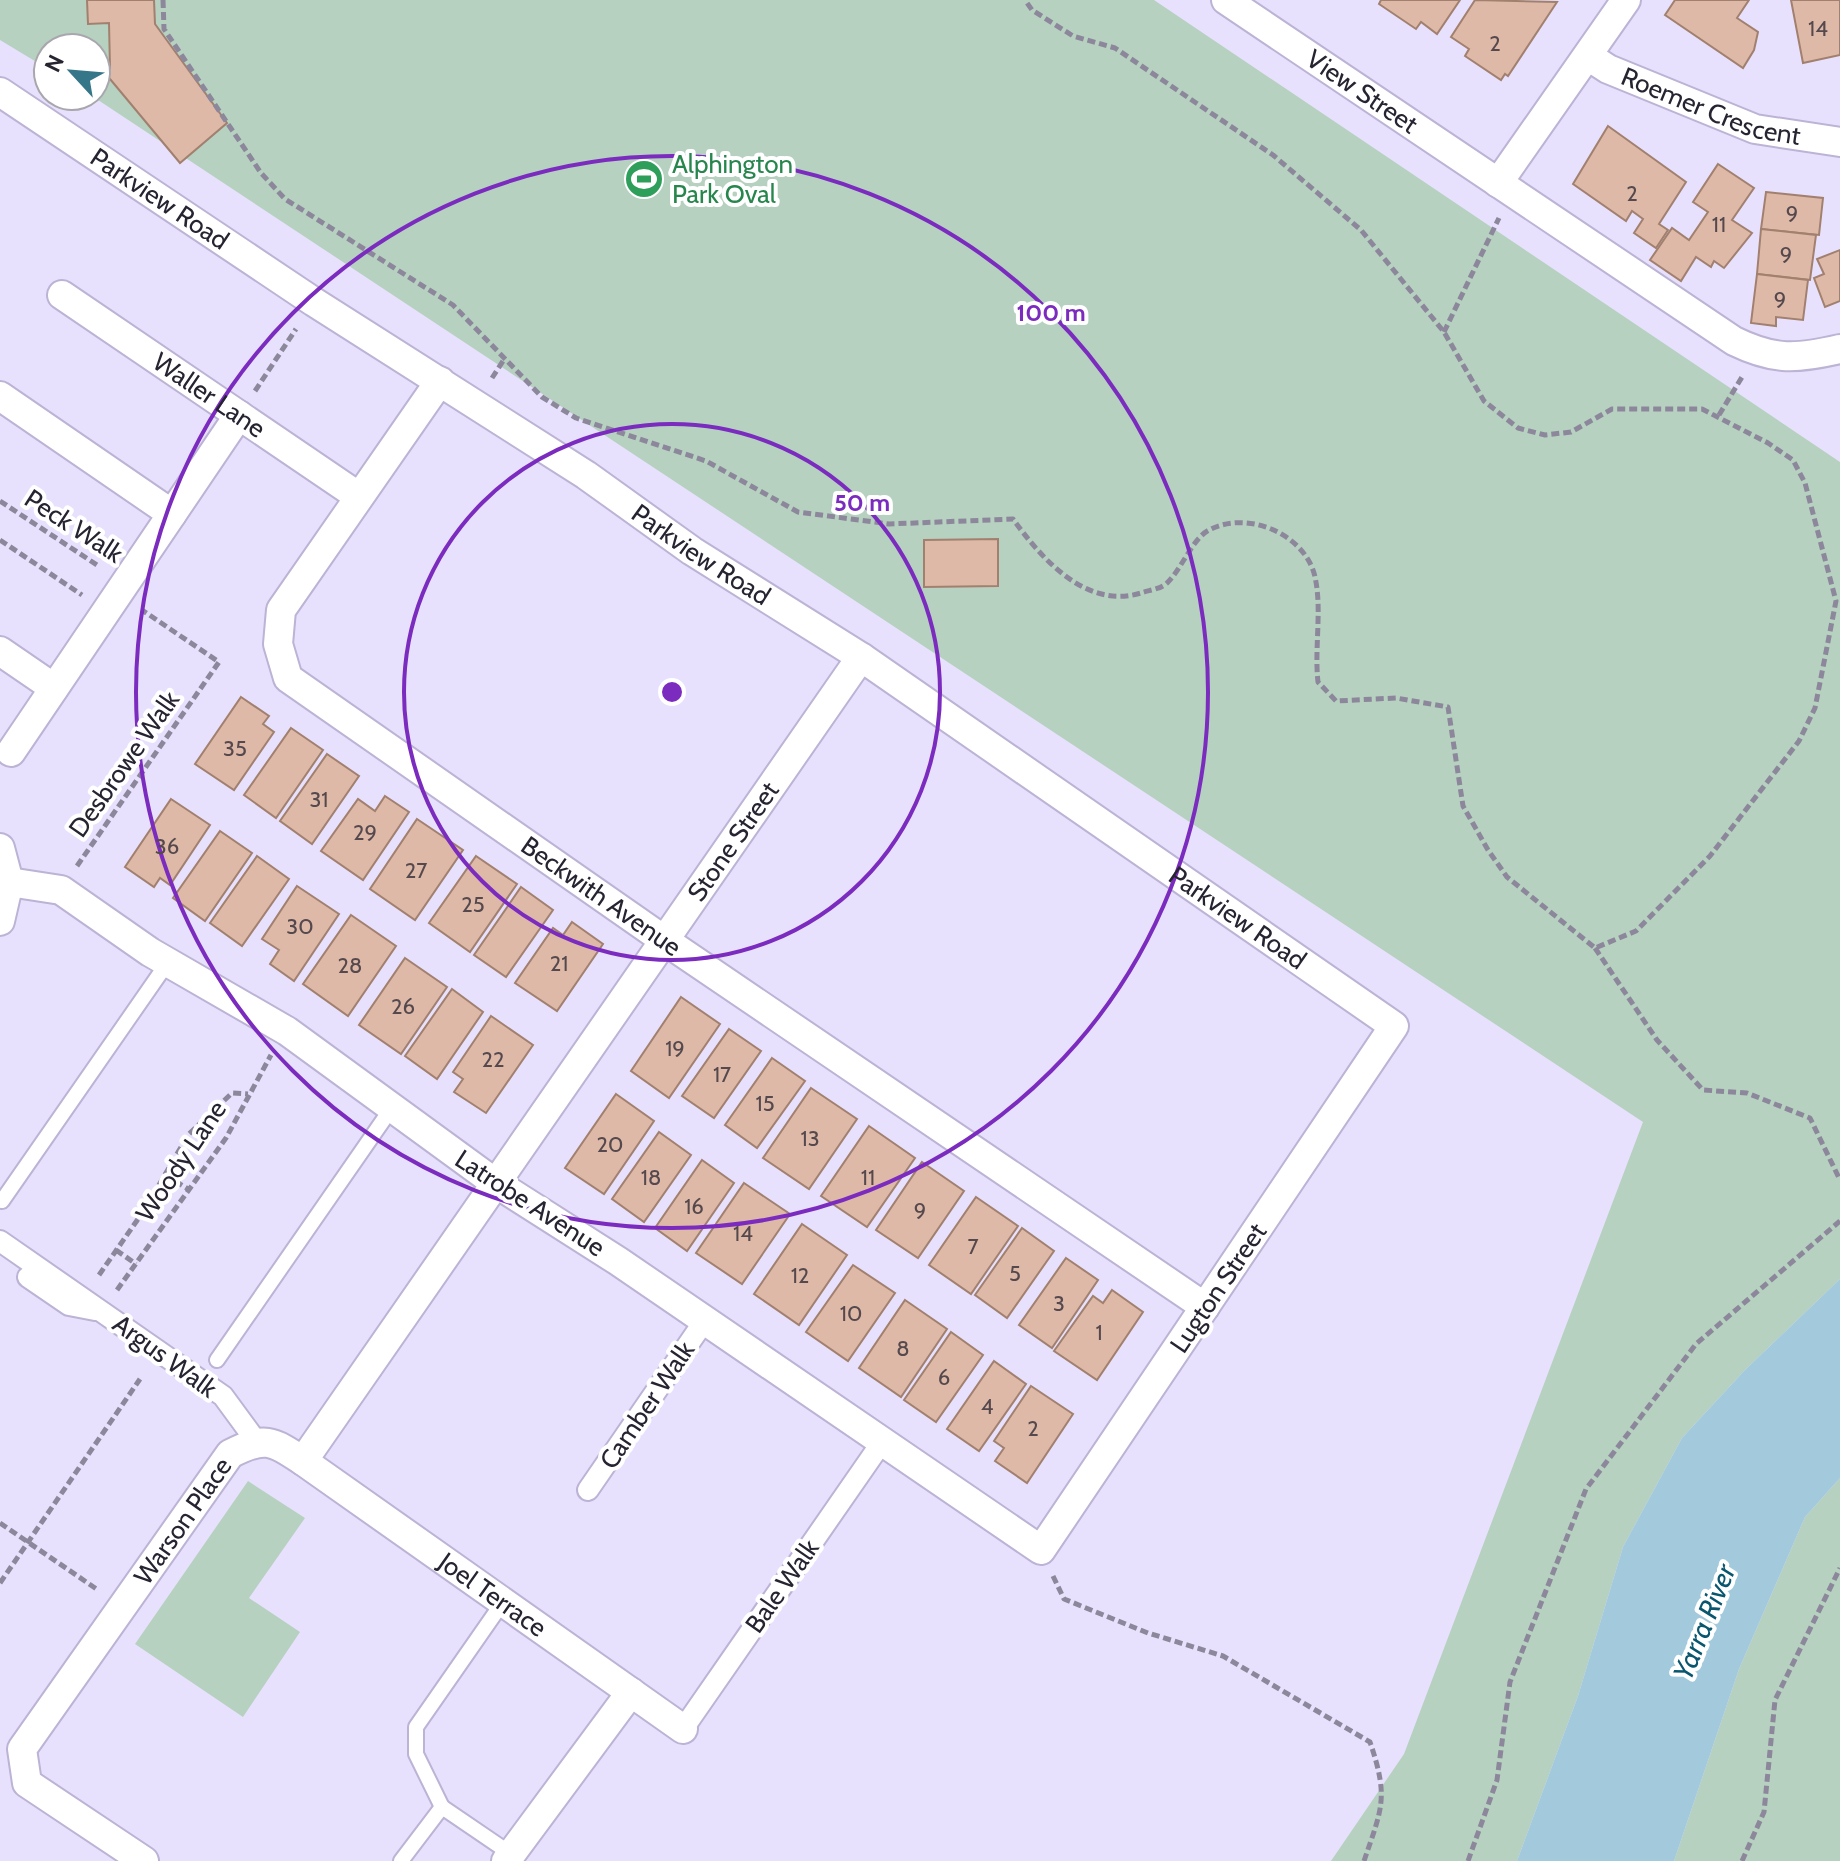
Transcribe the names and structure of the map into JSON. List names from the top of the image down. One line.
{"streets":{"street":["View Street","Roemer Crescent","Parkview Road","Waller Lane","Stone Street","Beckwith Avenue","Latrobe Avenue","Lugton Street","Argus Walk","Camber Walk","Warson Place","Bale Walk","Joel Terrace"],"path":["Peck Walk","Desbrowe Walk","Woody Lane"]},"crossings":[["Parkview Road","Stone Street"],["Parkview Road","Beckwith Avenue"],["Parkview Road","Lugton Street"],["Waller Lane","Beckwith Avenue"],["Peck Walk","Desbrowe Walk"],["Desbrowe Walk","Latrobe Avenue"],["Stone Street","Beckwith Avenue"],["Stone Street","Latrobe Avenue"],["Beckwith Avenue","Lugton Street"],["Woody Lane","Latrobe Avenue"],["Woody Lane","Argus Walk"],["Latrobe Avenue","Lugton Street"],["Latrobe Avenue","Camber Walk"],["Latrobe Avenue","Bale Walk"],["Argus Walk","Warson Place"],["Warson Place","Joel Terrace"],["Bale Walk","Joel Terrace"]],"water":["Yarra River"],"places":{"sports":["Alphington Park Oval"]},"house_numbers":["14","2","2","9","11","9","9","35","31","29","36","27","25","30","21","28","26","19","22","17","15","13","20","18","11","16","9","14","7","5","12","3","10","1","8","6","4","2"],"north":"top left","rings":["100 m","50 m"]}
